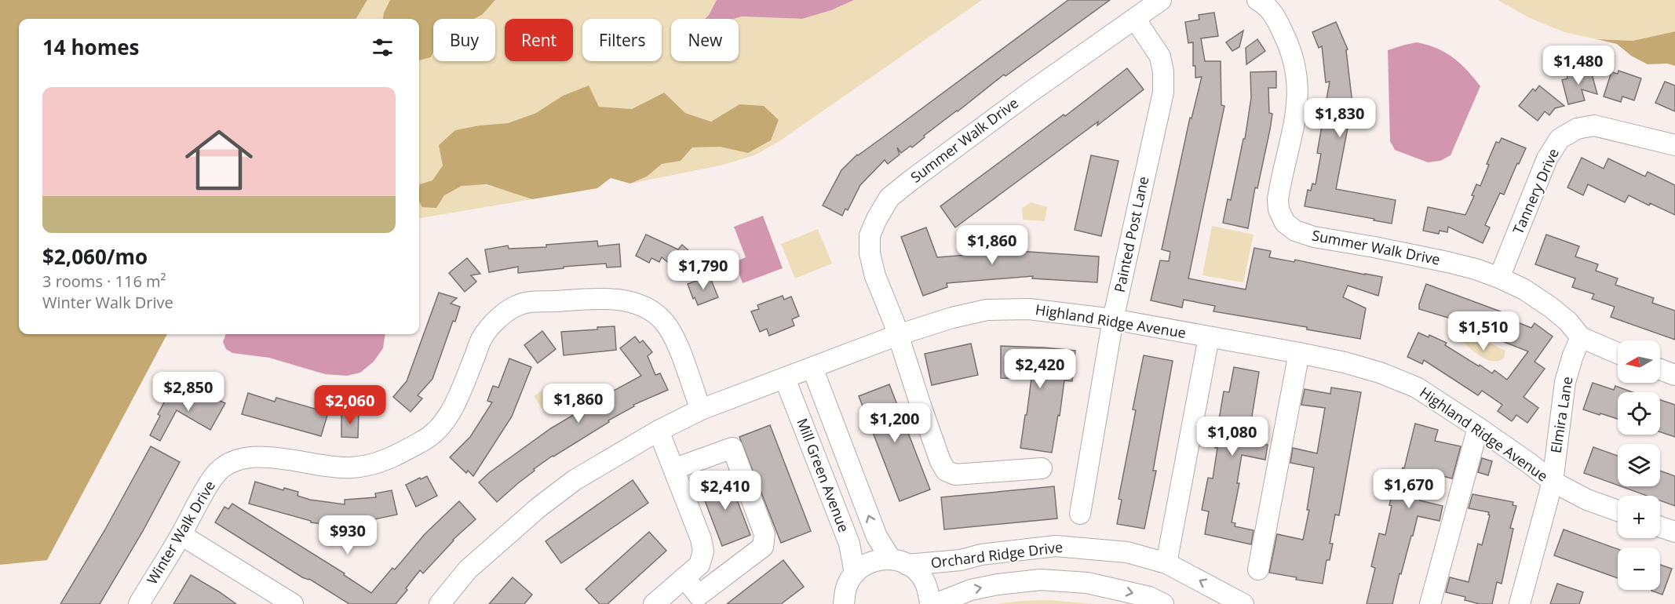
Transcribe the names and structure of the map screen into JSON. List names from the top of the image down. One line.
{"streets":{"street":["Summer Walk Drive","Tannery Drive","Painted Post Lane","Highland Ridge Avenue","Elmira Lane","Mill Green Avenue","Winter Walk Drive","Orchard Ridge Drive"]},"crossings":[["Summer Walk Drive","Tannery Drive"],["Summer Walk Drive","Painted Post Lane"],["Summer Walk Drive","Highland Ridge Avenue"],["Summer Walk Drive","Elmira Lane"],["Painted Post Lane","Highland Ridge Avenue"],["Highland Ridge Avenue","Elmira Lane"],["Highland Ridge Avenue","Mill Green Avenue"],["Highland Ridge Avenue","Winter Walk Drive"],["Mill Green Avenue","Orchard Ridge Drive"]],"north":"left","page":{"chip":["Buy","Rent","Filters","New"],"heading":"14 homes","price":["$1,480","$1,830","$1,860","$1,790","$1,510","$2,420","$2,850","$1,860","$2,060","$1,200","$1,080","$1,670","$2,410","$930"],"list":[{"name":"$2,060/mo","note":"3 rooms · 116 m² · Winter Walk Drive"}],"map_buttons":["+","−"]}}
